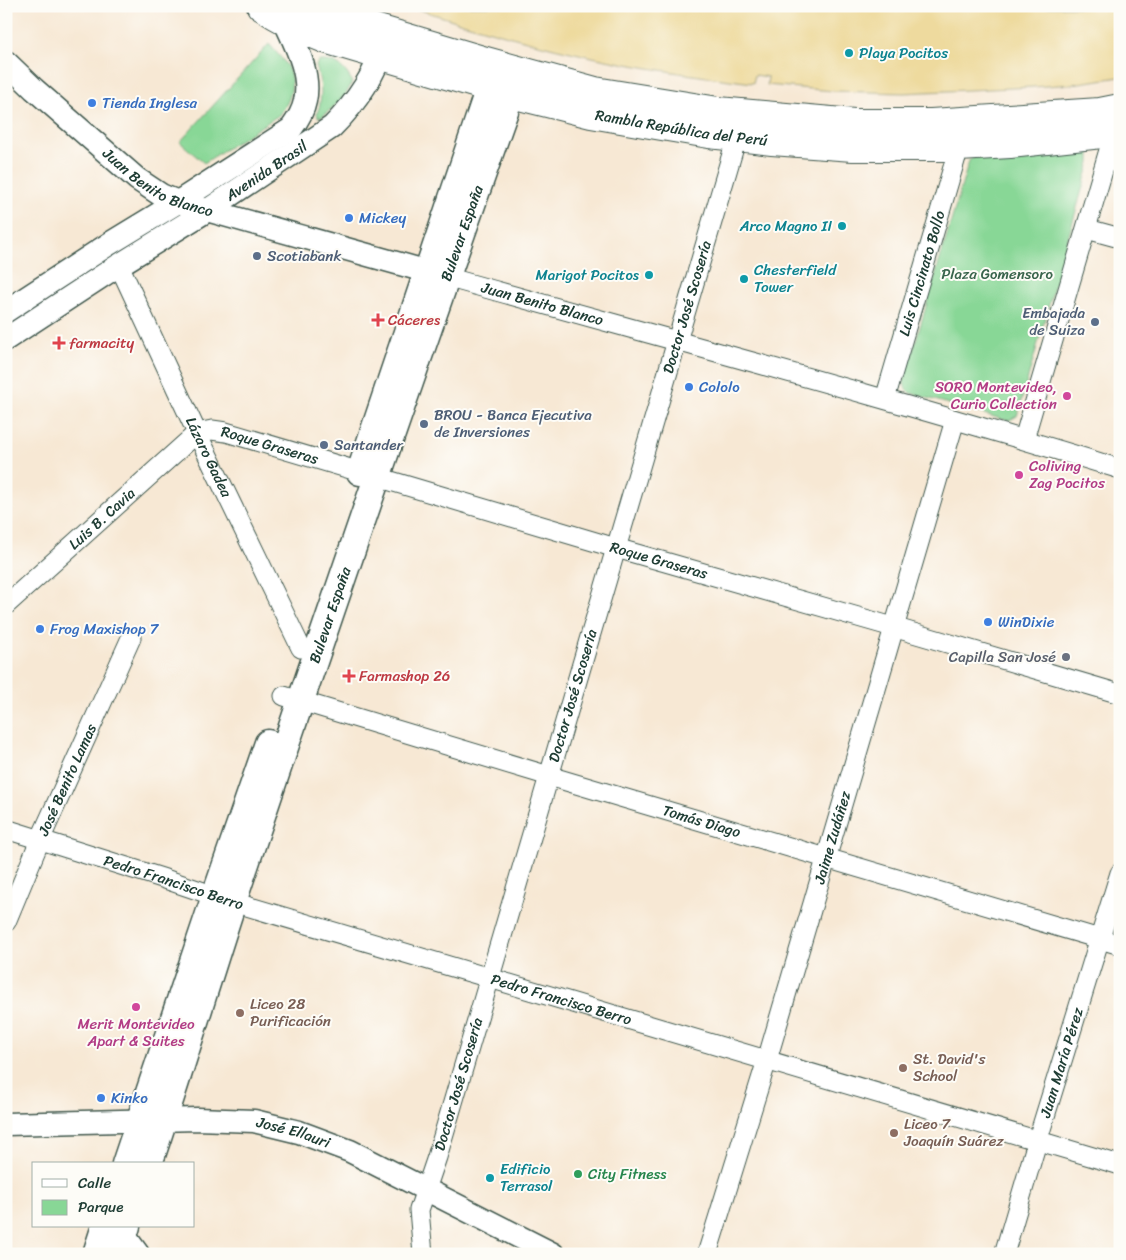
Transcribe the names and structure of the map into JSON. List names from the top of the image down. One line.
{"streets":{"main road":["Rambla República del Perú","Bulevar España"],"street":["Avenida Brasil","Juan Benito Blanco","Luis Cincinato Bollo","Doctor José Scosería","Roque Graseras","Lázaro Gadea","Luis B. Cavia","José Benito Lamas","Tomás Diago","Jaime Zudáñez","Pedro Francisco Berro","Juan María Pérez","José Ellauri"]},"crossings":[["Rambla República del Perú","Avenida Brasil"],["Rambla República del Perú","Bulevar España"],["Rambla República del Perú","Luis Cincinato Bollo"],["Rambla República del Perú","Doctor José Scosería"],["Avenida Brasil","Juan Benito Blanco"],["Avenida Brasil","Lázaro Gadea"],["Juan Benito Blanco","Bulevar España"],["Juan Benito Blanco","Luis Cincinato Bollo"],["Juan Benito Blanco","Doctor José Scosería"],["Juan Benito Blanco","Jaime Zudáñez"],["Bulevar España","Roque Graseras"],["Bulevar España","Lázaro Gadea"],["Bulevar España","Tomás Diago"],["Bulevar España","Pedro Francisco Berro"],["Bulevar España","José Ellauri"],["Doctor José Scosería","Roque Graseras"],["Doctor José Scosería","Tomás Diago"],["Doctor José Scosería","Pedro Francisco Berro"],["Doctor José Scosería","José Ellauri"],["Roque Graseras","Lázaro Gadea"],["Roque Graseras","Luis B. Cavia"],["Roque Graseras","Jaime Zudáñez"],["Lázaro Gadea","Luis B. Cavia"],["José Benito Lamas","Pedro Francisco Berro"],["Tomás Diago","Jaime Zudáñez"],["Tomás Diago","Juan María Pérez"],["Jaime Zudáñez","Pedro Francisco Berro"],["Pedro Francisco Berro","Juan María Pérez"]],"parks":["Plaza Gomensoro"],"places":{"other":["Playa Pocitos","Tienda Inglesa","Mickey","Arco Magno II","Scotiabank","Marigot Pocitos","Chesterfield Tower","Embajada de Suiza","Cololo","SORO Montevideo, Curio Collection","BROU - Banca Ejecutiva de Inversiones","Santander","Coliving Zag Pocitos","WinDixie","Frog Maxishop 7","Capilla San José","Merit Montevideo Apart & Suites","Liceo 28 Purificación","St. David's School","Kinko","Liceo 7 Joaquín Suárez","City Fitness","Edificio Terrasol"],"health":["Cáceres","farmacity","Farmashop 26"]},"legend":["Calle","Parque"]}
